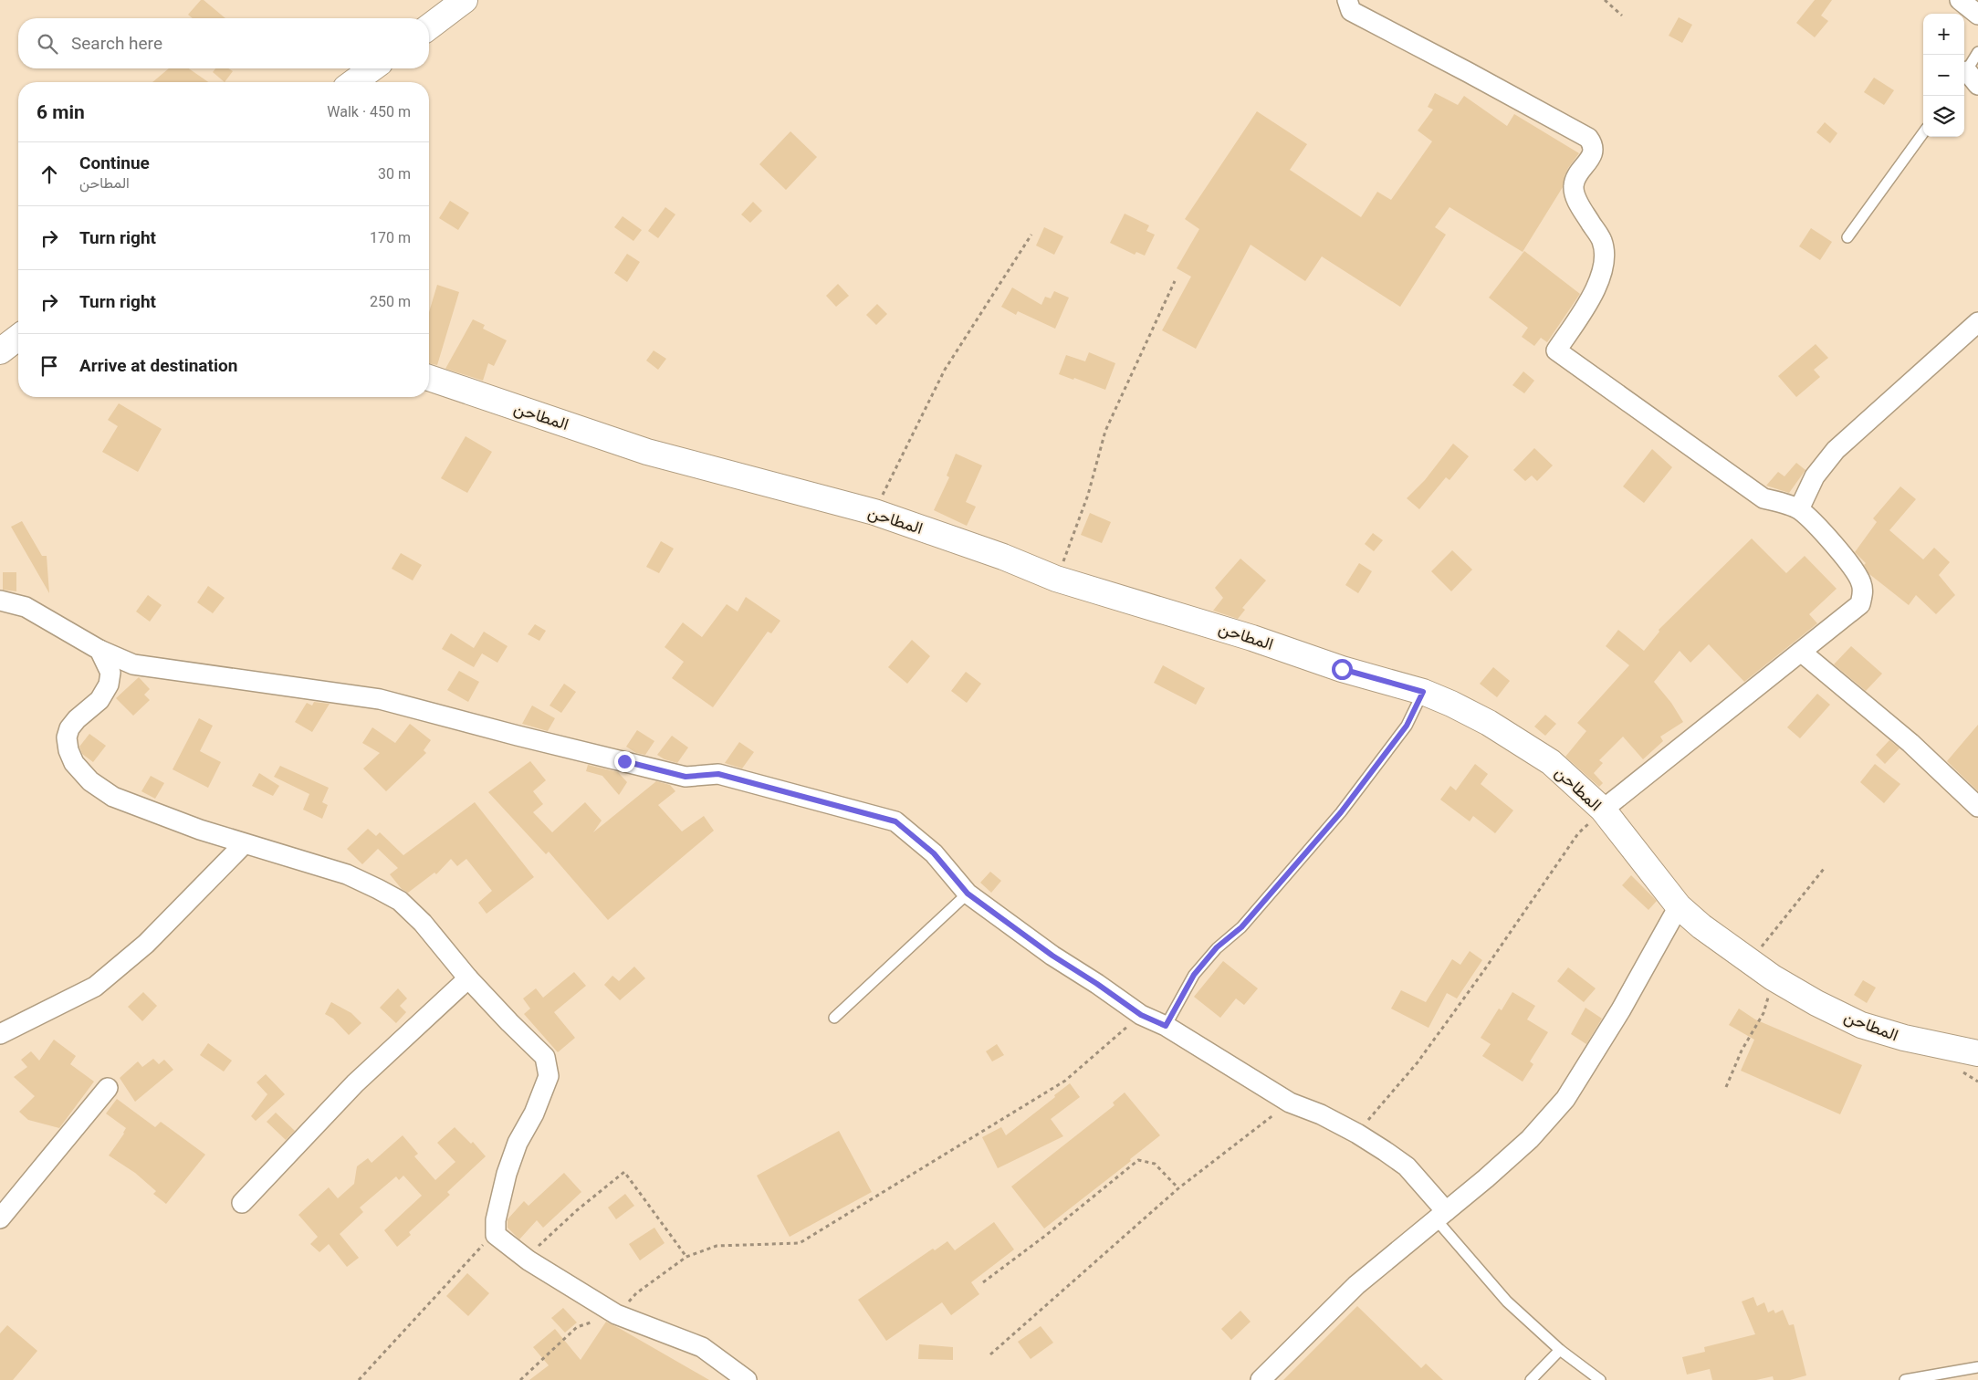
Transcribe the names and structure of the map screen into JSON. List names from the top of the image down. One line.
{"streets":{"main road":["المطاحن"]},"page":{"map_buttons":["+","−"],"search":"Search here","heading":["6 min","Walk · 450 m"],"list":[["Continue","المطاحن","30 m"],["Turn right","170 m"],["Turn right","250 m"],"Arrive at destination"]}}
